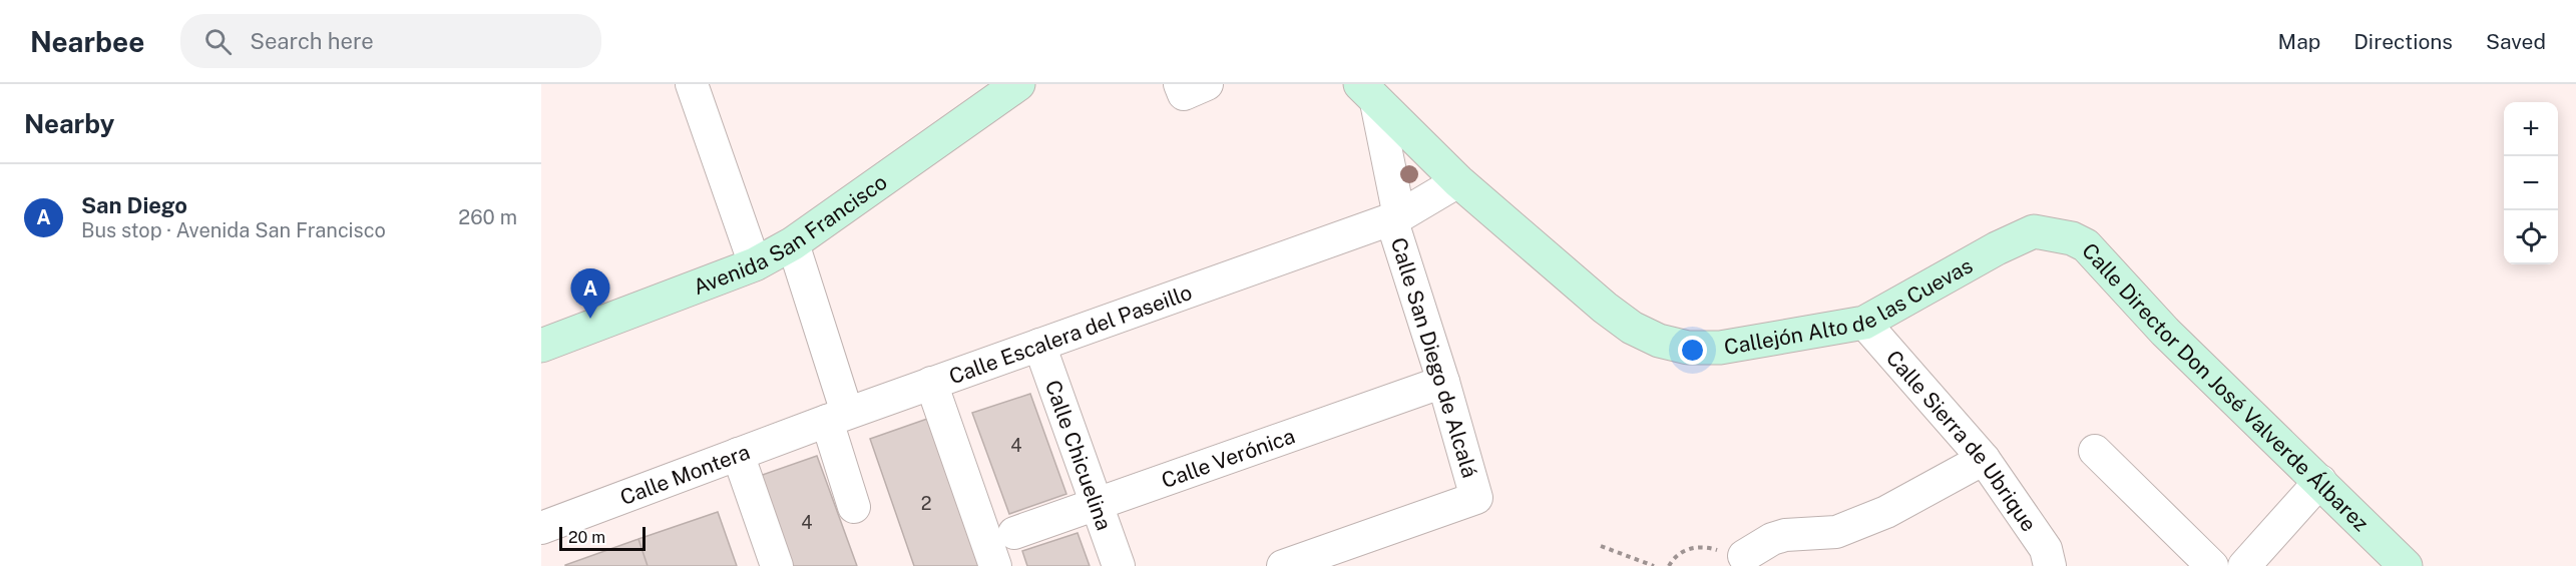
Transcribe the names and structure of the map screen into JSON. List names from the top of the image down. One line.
{"streets":{"street":["Avenida San Francisco","Callejón Alto de las Cuevas","Calle Escalera del Paseillo","Calle San Diego de Alcalá","Calle Director Don José Valverde Álbarez","Calle Sierra de Ubrique","Calle Chicuelina","Calle Verónica","Calle Montera"]},"crossings":[["Callejón Alto de las Cuevas","Calle Escalera del Paseillo"],["Callejón Alto de las Cuevas","Calle San Diego de Alcalá"],["Callejón Alto de las Cuevas","Calle Director Don José Valverde Álbarez"],["Callejón Alto de las Cuevas","Calle Sierra de Ubrique"],["Calle Escalera del Paseillo","Calle San Diego de Alcalá"],["Calle Escalera del Paseillo","Calle Chicuelina"],["Calle Escalera del Paseillo","Calle Montera"],["Calle San Diego de Alcalá","Calle Verónica"],["Calle Chicuelina","Calle Verónica"]],"house_numbers":["4","2","4"],"scale_bar":"20 m","page":{"header":"Nearbee","search":"Search here","nav":["Map","Directions","Saved"],"heading":"Nearby","map_buttons":["+","−"],"list":[{"mark":"A","name":"San Diego","note":"Bus stop · Avenida San Francisco","value":"260 m"}],"pins":"A","scale":"20 m"}}
